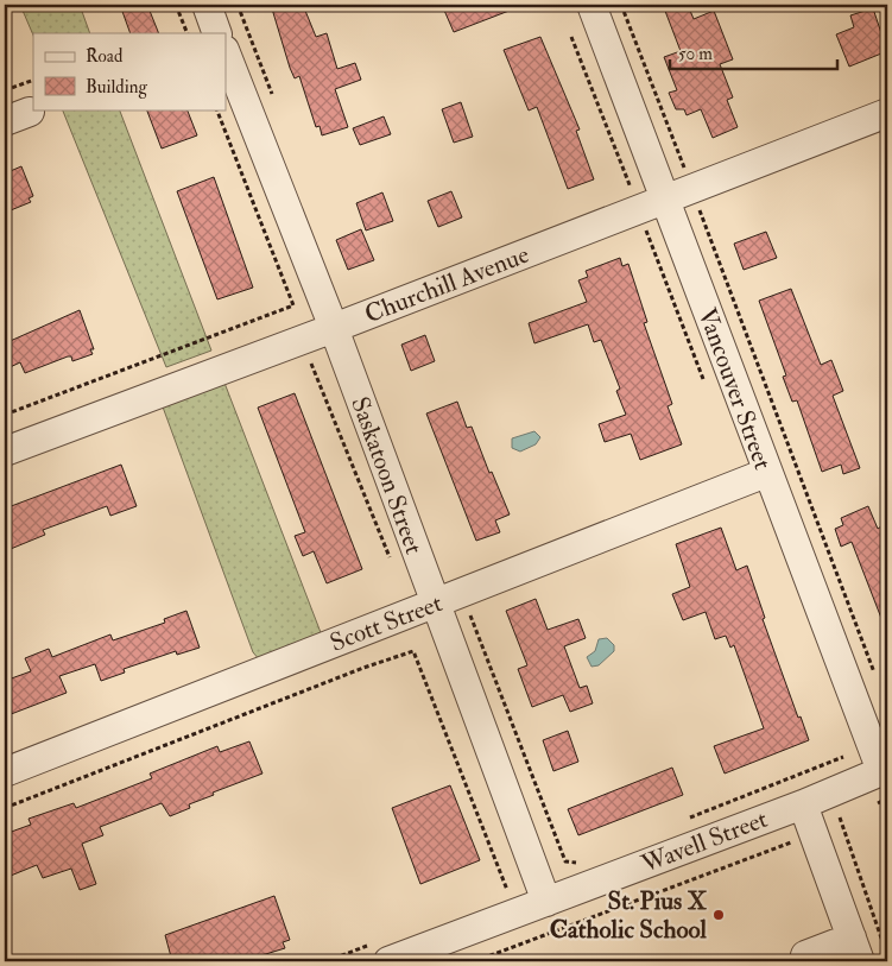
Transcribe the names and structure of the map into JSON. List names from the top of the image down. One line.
{"streets":{"street":["Churchill Avenue","Vancouver Street","Saskatoon Street","Scott Street","Wavell Street"]},"crossings":[["Churchill Avenue","Vancouver Street"],["Churchill Avenue","Saskatoon Street"],["Vancouver Street","Scott Street"],["Vancouver Street","Wavell Street"],["Saskatoon Street","Scott Street"],["Saskatoon Street","Wavell Street"]],"places":["St. Pius X Catholic School"],"legend":["Road","Building"],"scale_bar":"50 m"}
